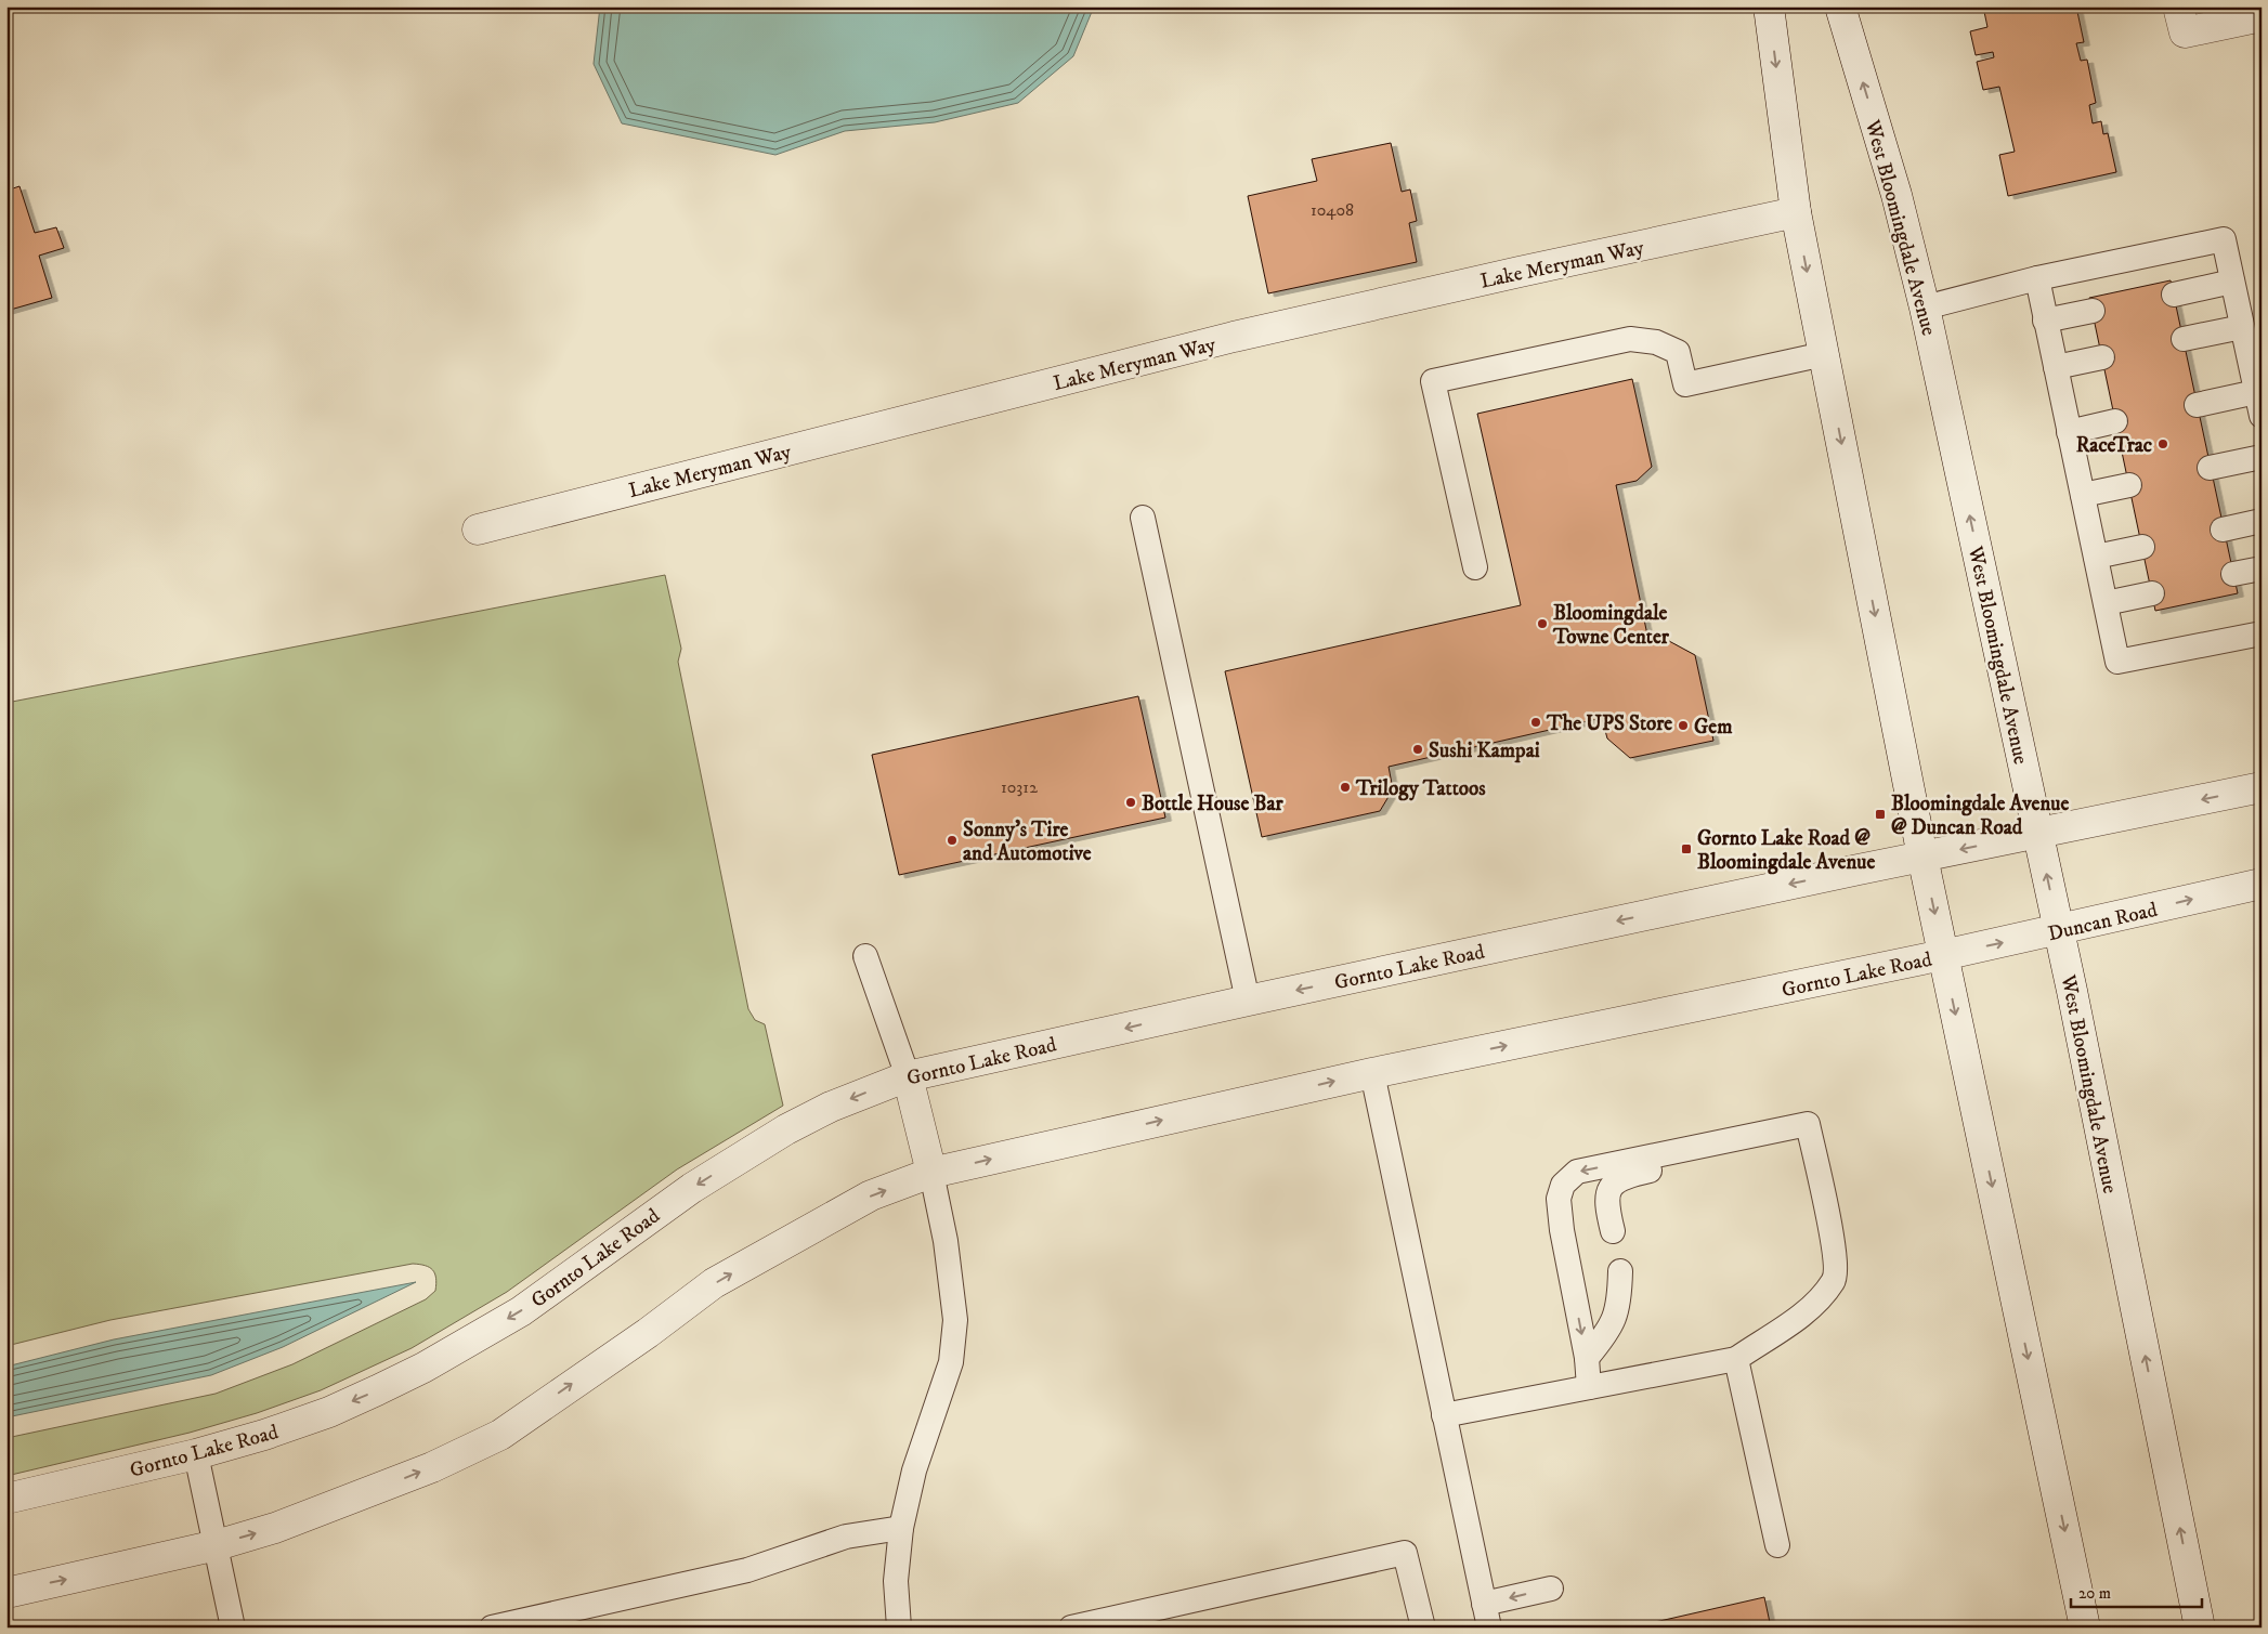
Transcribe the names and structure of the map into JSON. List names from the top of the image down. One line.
{"streets":{"street":["West Bloomingdale Avenue","Lake Meryman Way","Duncan Road","Gornto Lake Road"]},"crossings":[["West Bloomingdale Avenue","Duncan Road"],["West Bloomingdale Avenue","Gornto Lake Road"],["Duncan Road","Gornto Lake Road"]],"places":{"other":["RaceTrac","Bloomingdale Towne Center","The UPS Store","Gem","Sushi Kampai","Trilogy Tattoos","Bottle House Bar","Sonny's Tire and Automotive"],"transit":["Bloomingdale Avenue @ Duncan Road","Gornto Lake Road @ Bloomingdale Avenue"]},"house_numbers":["10408","10312"],"scale_bar":"20 m"}
